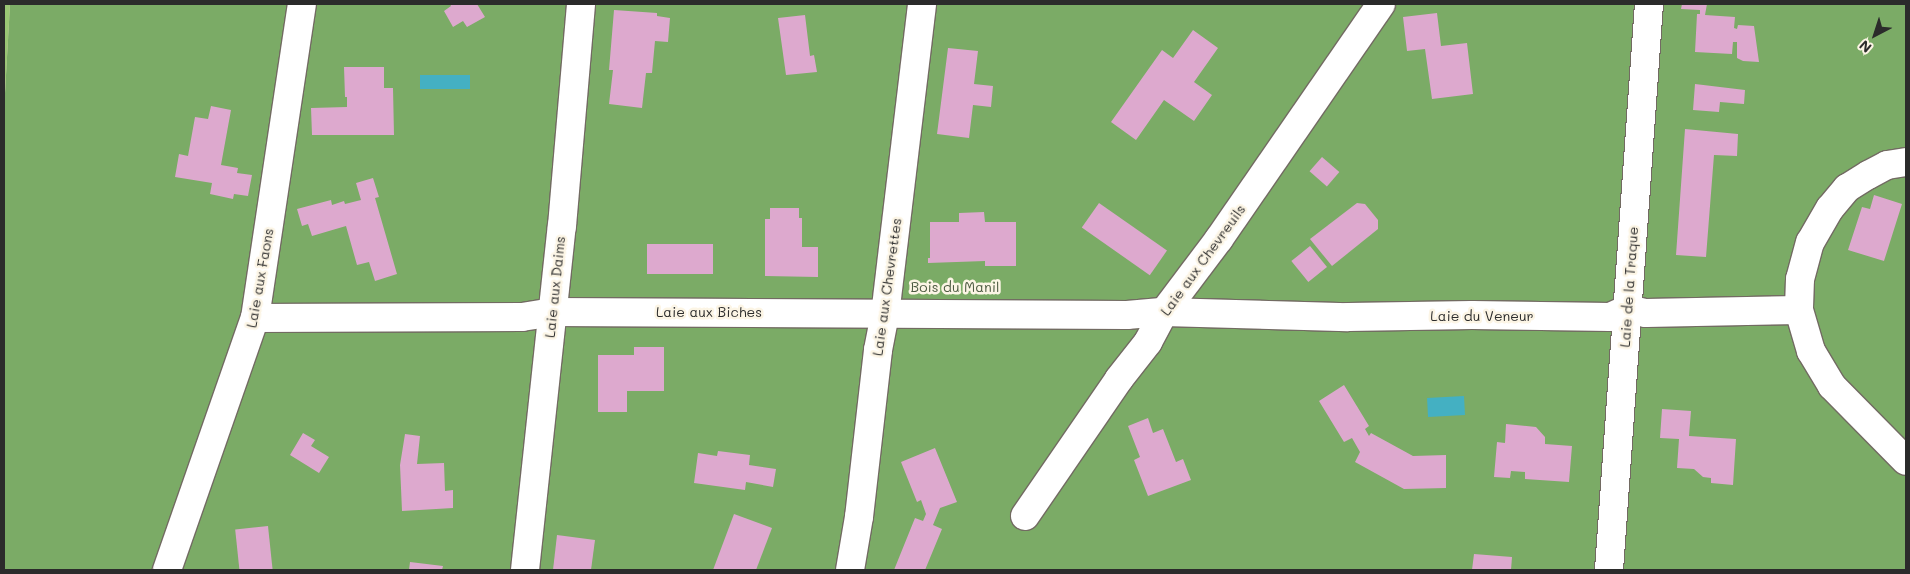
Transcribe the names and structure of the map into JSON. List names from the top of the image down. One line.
{"streets":{"street":["Laie aux Chevreuils","Laie aux Faons","Laie aux Daims","Laie aux Chevrettes","Laie de la Traque","Laie aux Biches","Laie du Veneur"]},"crossings":[["Laie aux Chevreuils","Laie aux Biches"],["Laie aux Chevreuils","Laie du Veneur"],["Laie aux Faons","Laie aux Biches"],["Laie aux Daims","Laie aux Biches"],["Laie aux Chevrettes","Laie aux Biches"],["Laie de la Traque","Laie du Veneur"],["Laie aux Biches","Laie du Veneur"]],"parks":["Bois du Manil"],"north":"bottom left"}
